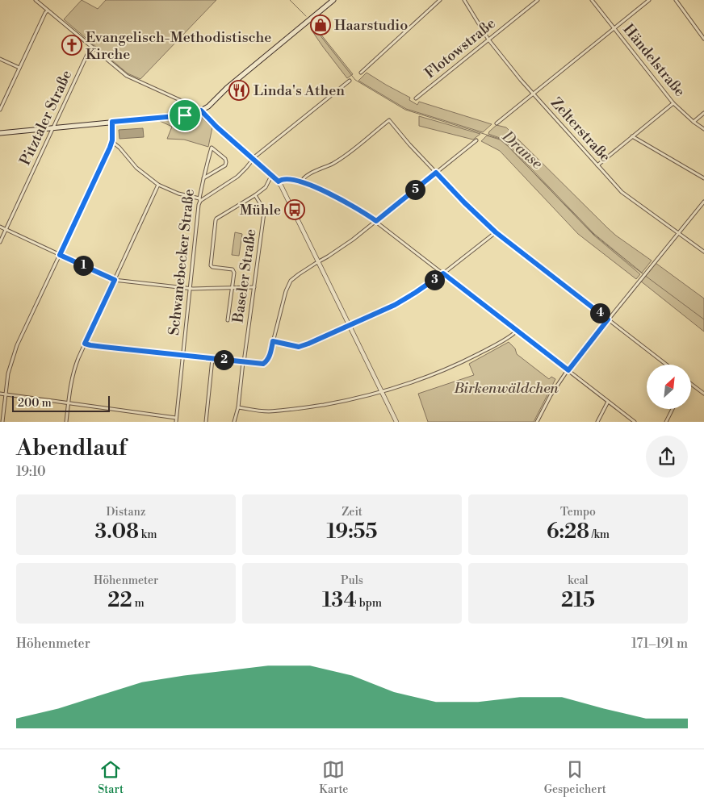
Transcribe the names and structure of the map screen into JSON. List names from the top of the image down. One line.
{"streets":{"street":["Flotowstraße","Händelstraße","Pitztaler Straße","Zelterstraße","Schwanebecker Straße","Baseler Straße"]},"crossings":[["Flotowstraße","Zelterstraße"]],"water":["Dranse"],"parks":["Birkenwäldchen"],"places":{"shop":["Haarstudio"],"church":["Evangelisch-Methodistische Kirche"],"restaurant":["Linda's Athen"],"bus stop":["Mühle"]},"scale_bar":"200 m","north":"top right","page":{"pins":["5","1","3","4","2"],"scale":"200 m","heading":["Abendlauf","19:10"],"stats":[["Distanz","3.08 km"],["Zeit","19:55"],["Tempo","6:28 /km"],["Höhenmeter","22 m"],["Puls","134 bpm"],["kcal","215"]],"chart":["Höhenmeter","171–191 m"],"tabs":["Start","Karte","Gespeichert"]}}
